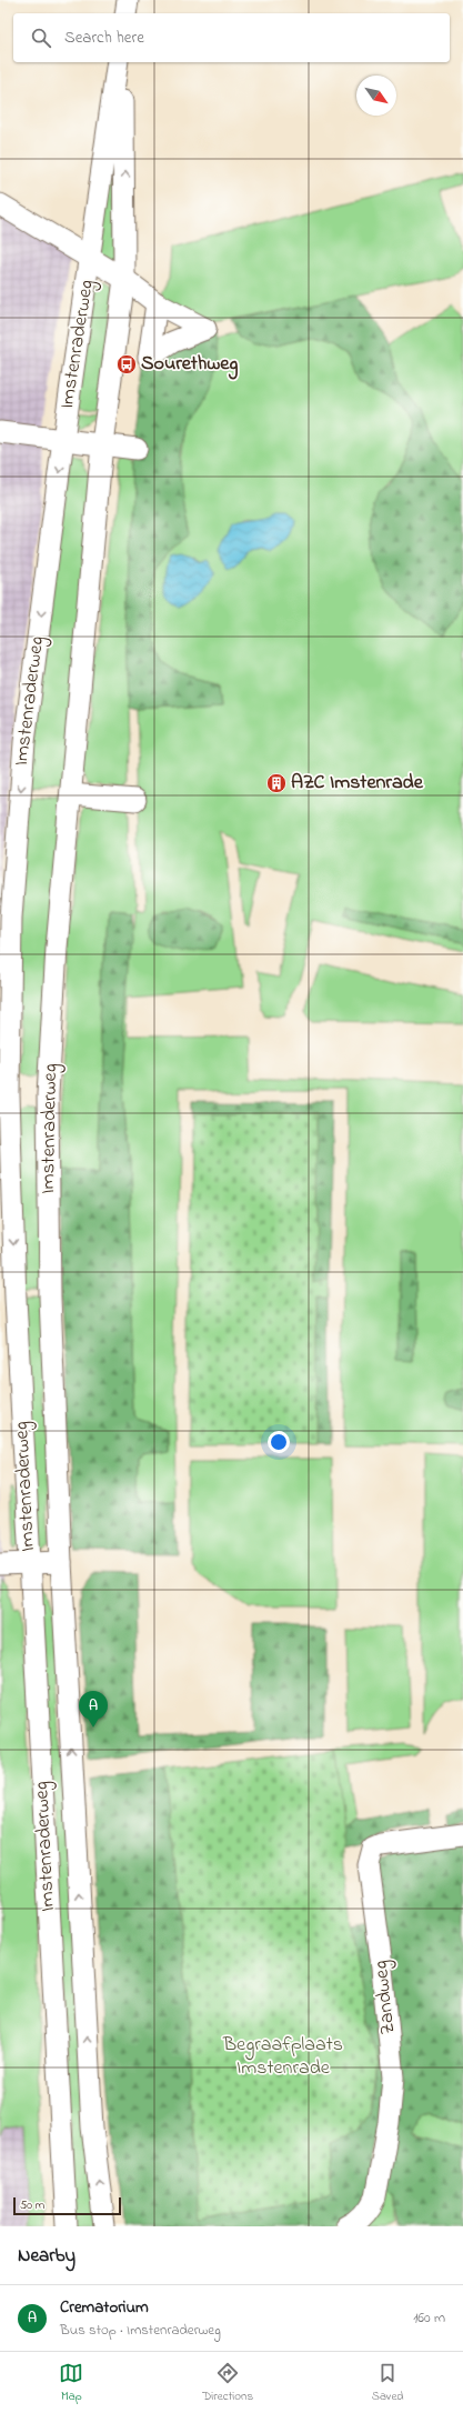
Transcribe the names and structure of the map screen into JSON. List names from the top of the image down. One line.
{"streets":{"street":["Imstenraderweg","Zandweg"]},"parks":["Begraafplaats Imstenrade"],"places":{"bus stop":["Sourethweg"],"building":["AZC Imstenrade"]},"scale_bar":"50 m","north":"bottom right","page":{"search":"Search here","pins":"A","scale":"50 m","heading":"Nearby","list":[{"mark":"A","name":"Crematorium","note":"Bus stop · Imstenraderweg","value":"160 m"}],"nav":["Map","Directions","Saved"]}}
